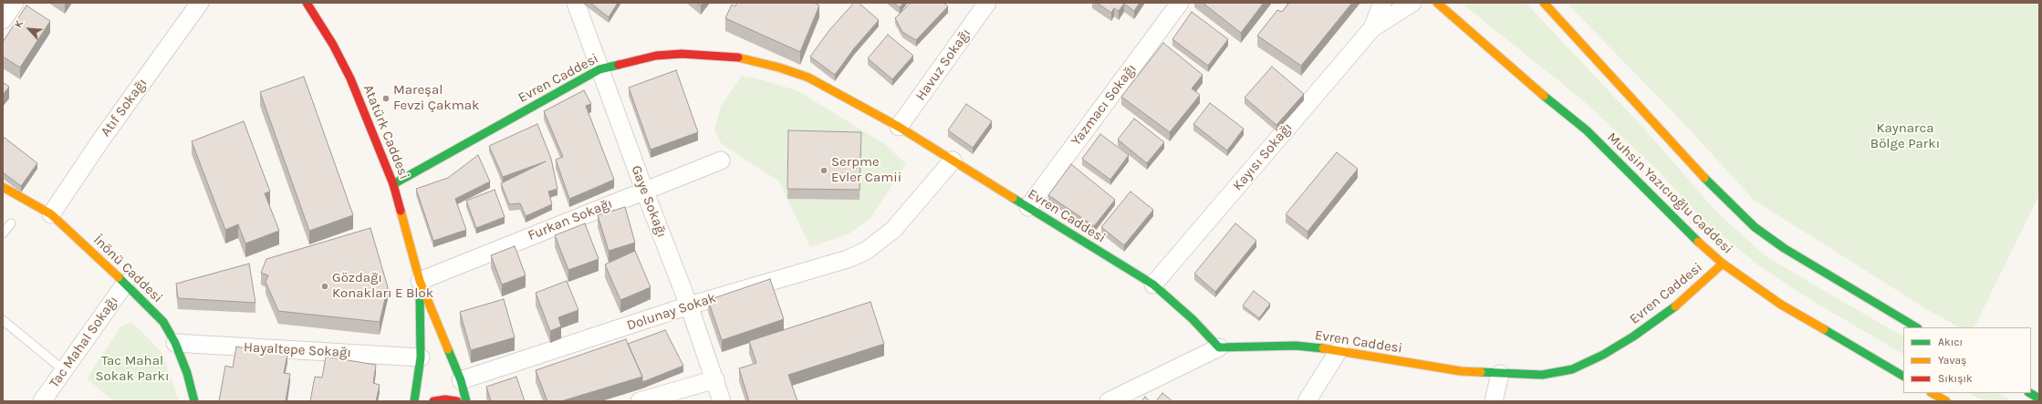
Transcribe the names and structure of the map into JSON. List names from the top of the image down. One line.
{"streets":{"street":["Havuz Sokağı","Evren Caddesi","Yazmacı Sokağı","Atıf Sokağı","Atatürk Caddesi","Kayısı Sokağı","Muhsin Yazıcıoğlu Caddesi","Gaye Sokağı","Furkan Sokağı","İnönü Caddesi","Dolunay Sokak","Tac Mahal Sokağı","Hayaltepe Sokağı"]},"crossings":[["Havuz Sokağı","Evren Caddesi"],["Evren Caddesi","Yazmacı Sokağı"],["Evren Caddesi","Atatürk Caddesi"],["Evren Caddesi","Kayısı Sokağı"],["Evren Caddesi","Muhsin Yazıcıoğlu Caddesi"],["Evren Caddesi","Gaye Sokağı"],["Evren Caddesi","Dolunay Sokak"],["Atıf Sokağı","İnönü Caddesi"],["Atatürk Caddesi","Furkan Sokağı"],["Atatürk Caddesi","Dolunay Sokak"],["Atatürk Caddesi","Hayaltepe Sokağı"],["Gaye Sokağı","Furkan Sokağı"],["Gaye Sokağı","Dolunay Sokak"],["İnönü Caddesi","Tac Mahal Sokağı"],["İnönü Caddesi","Hayaltepe Sokağı"]],"parks":["Kaynarca Bölge Parkı","Tac Mahal Sokak Parkı"],"places":["Mareşal Fevzi̇ Çakmak","Serpme Evler Camii","Gözdağı Konakları E Blok"],"legend":["Akıcı","Yavaş","Sıkışık"],"north":"top left"}
